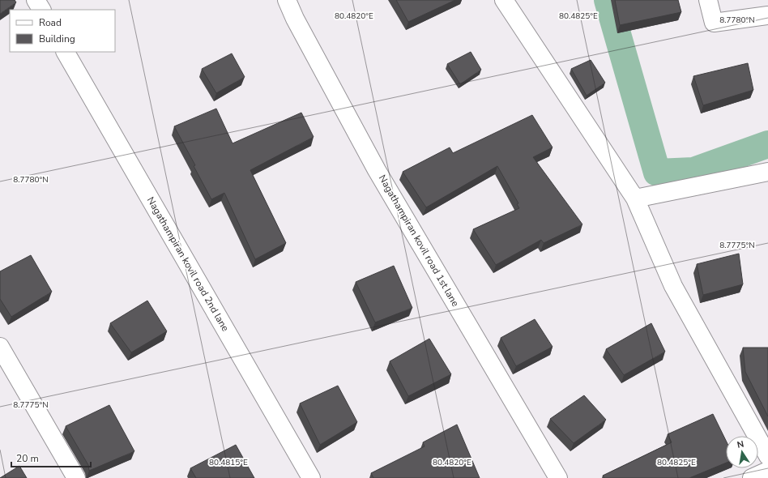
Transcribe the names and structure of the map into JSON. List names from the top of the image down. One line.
{"streets":{"street":["Nagathampiran kovil road 1st lane","Nagathampiran kovil road 2nd lane"]},"legend":["Road","Building"],"scale_bar":"20 m","north":"top","coordinates":["80.4820°E","80.4825°E","8.7780°N","8.7775°N","80.4815°E"]}
